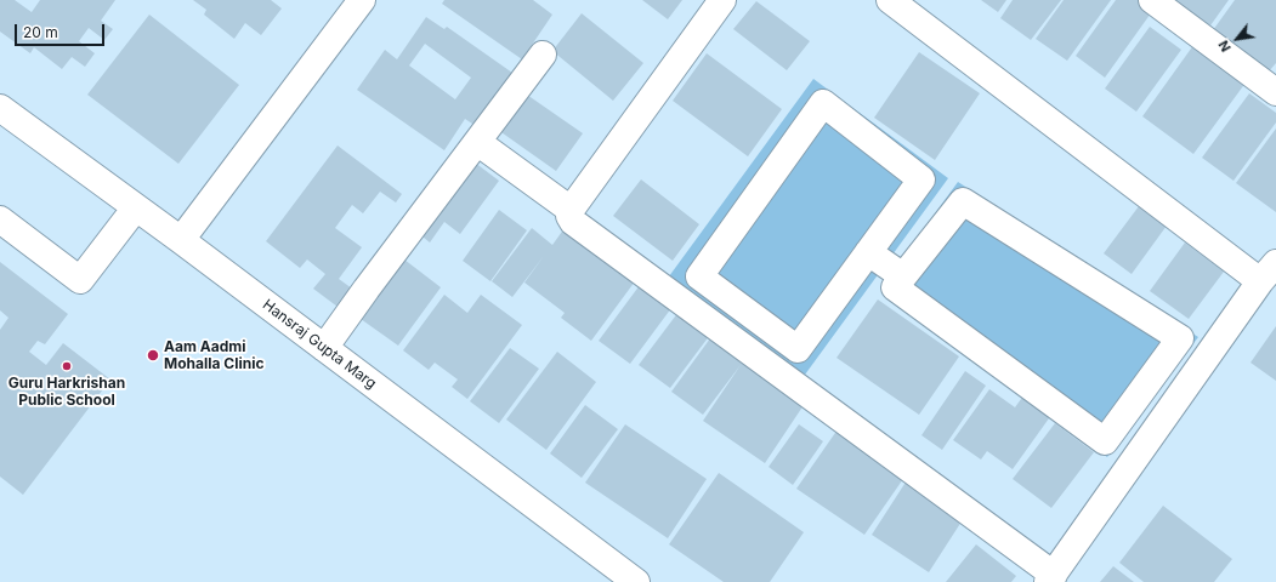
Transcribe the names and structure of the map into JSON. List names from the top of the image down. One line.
{"streets":{"street":["Hansraj Gupta Marg"]},"places":["Aam Aadmi Mohalla Clinic","Guru Harkrishan Public School"],"scale_bar":"20 m","north":"bottom left"}
